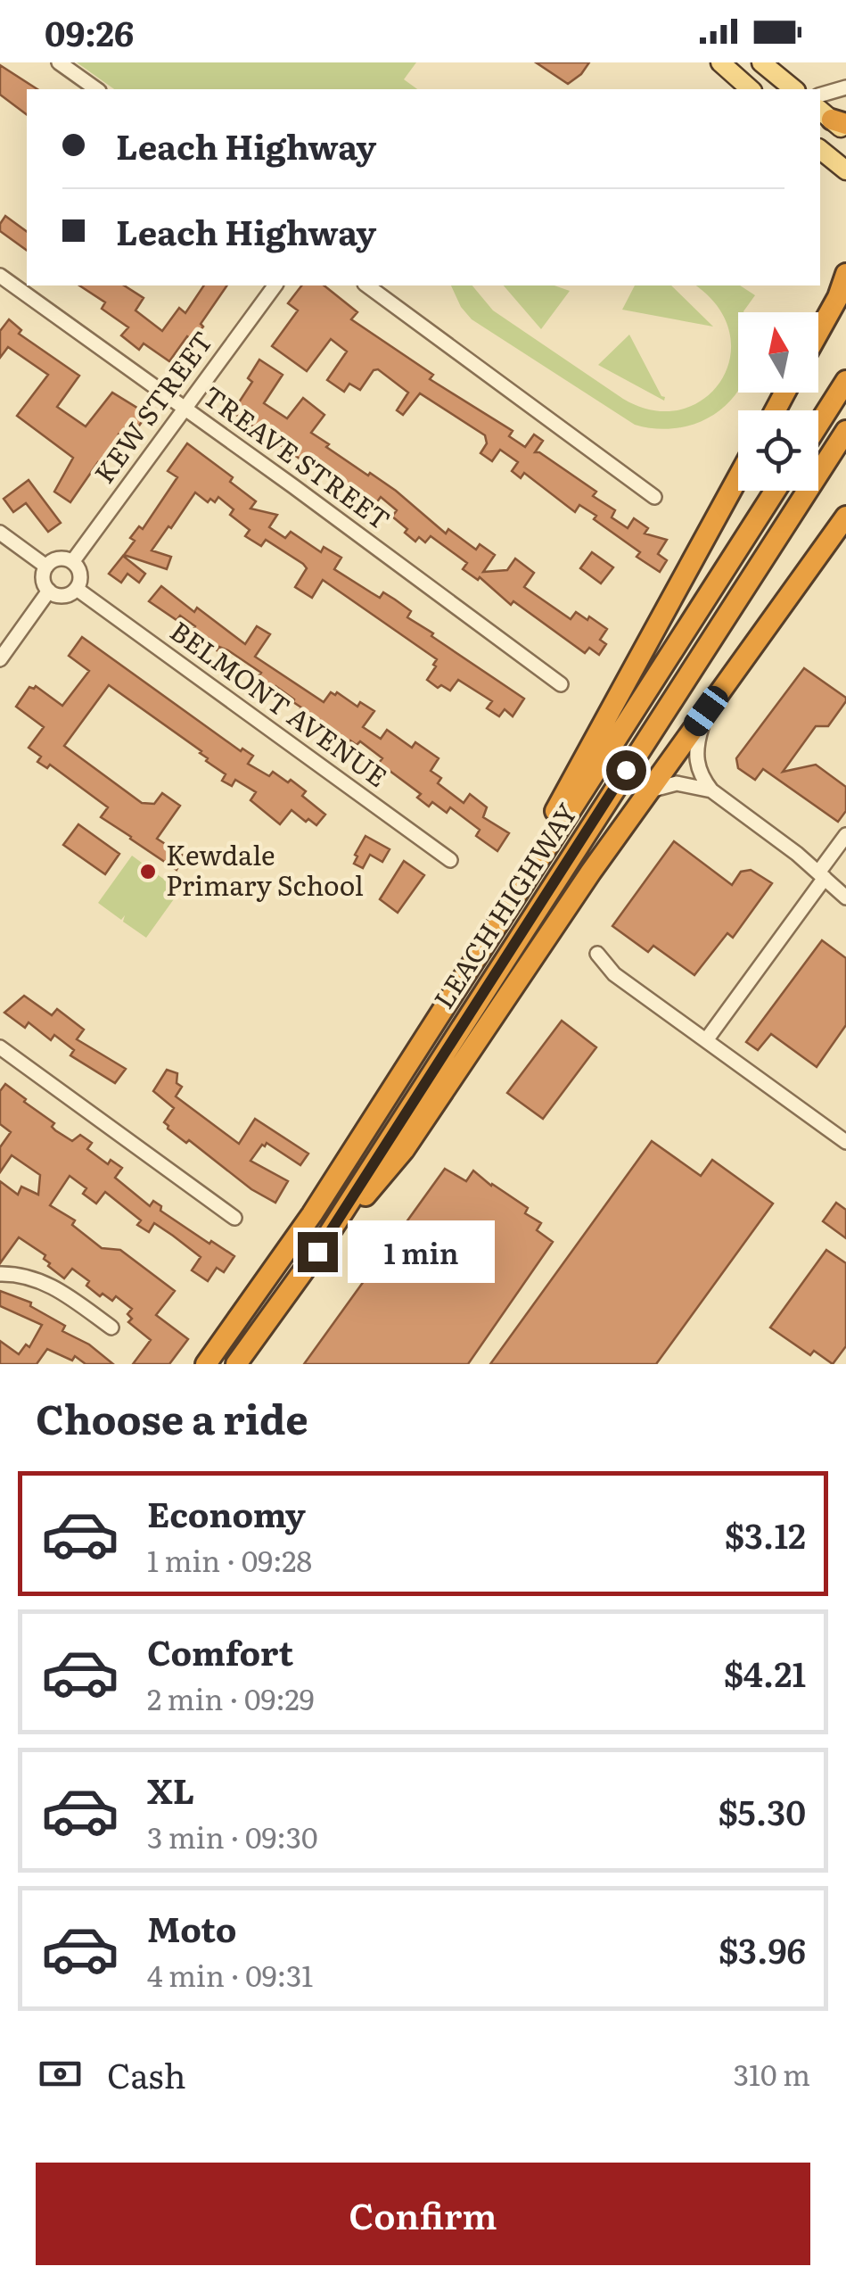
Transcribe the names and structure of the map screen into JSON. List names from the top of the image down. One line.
{"streets":{"highway":["LEACH HIGHWAY"],"street":["KEW STREET","TREAVE STREET","BELMONT AVENUE"]},"crossings":[["KEW STREET","TREAVE STREET"],["KEW STREET","BELMONT AVENUE"]],"places":["Kewdale Primary School"],"north":"top","page":{"status":"09:26","banner":["Leach Highway","Leach Highway"],"bubble":"1 min","heading":"Choose a ride","list":[{"name":"Economy","note":"1 min · 09:28","value":"$3.12"},{"name":"Comfort","note":"2 min · 09:29","value":"$4.21"},{"name":"XL","note":"3 min · 09:30","value":"$5.30"},{"name":"Moto","note":"4 min · 09:31","value":"$3.96"}],"pay":["Cash","310 m"],"buttons":"Confirm"}}
